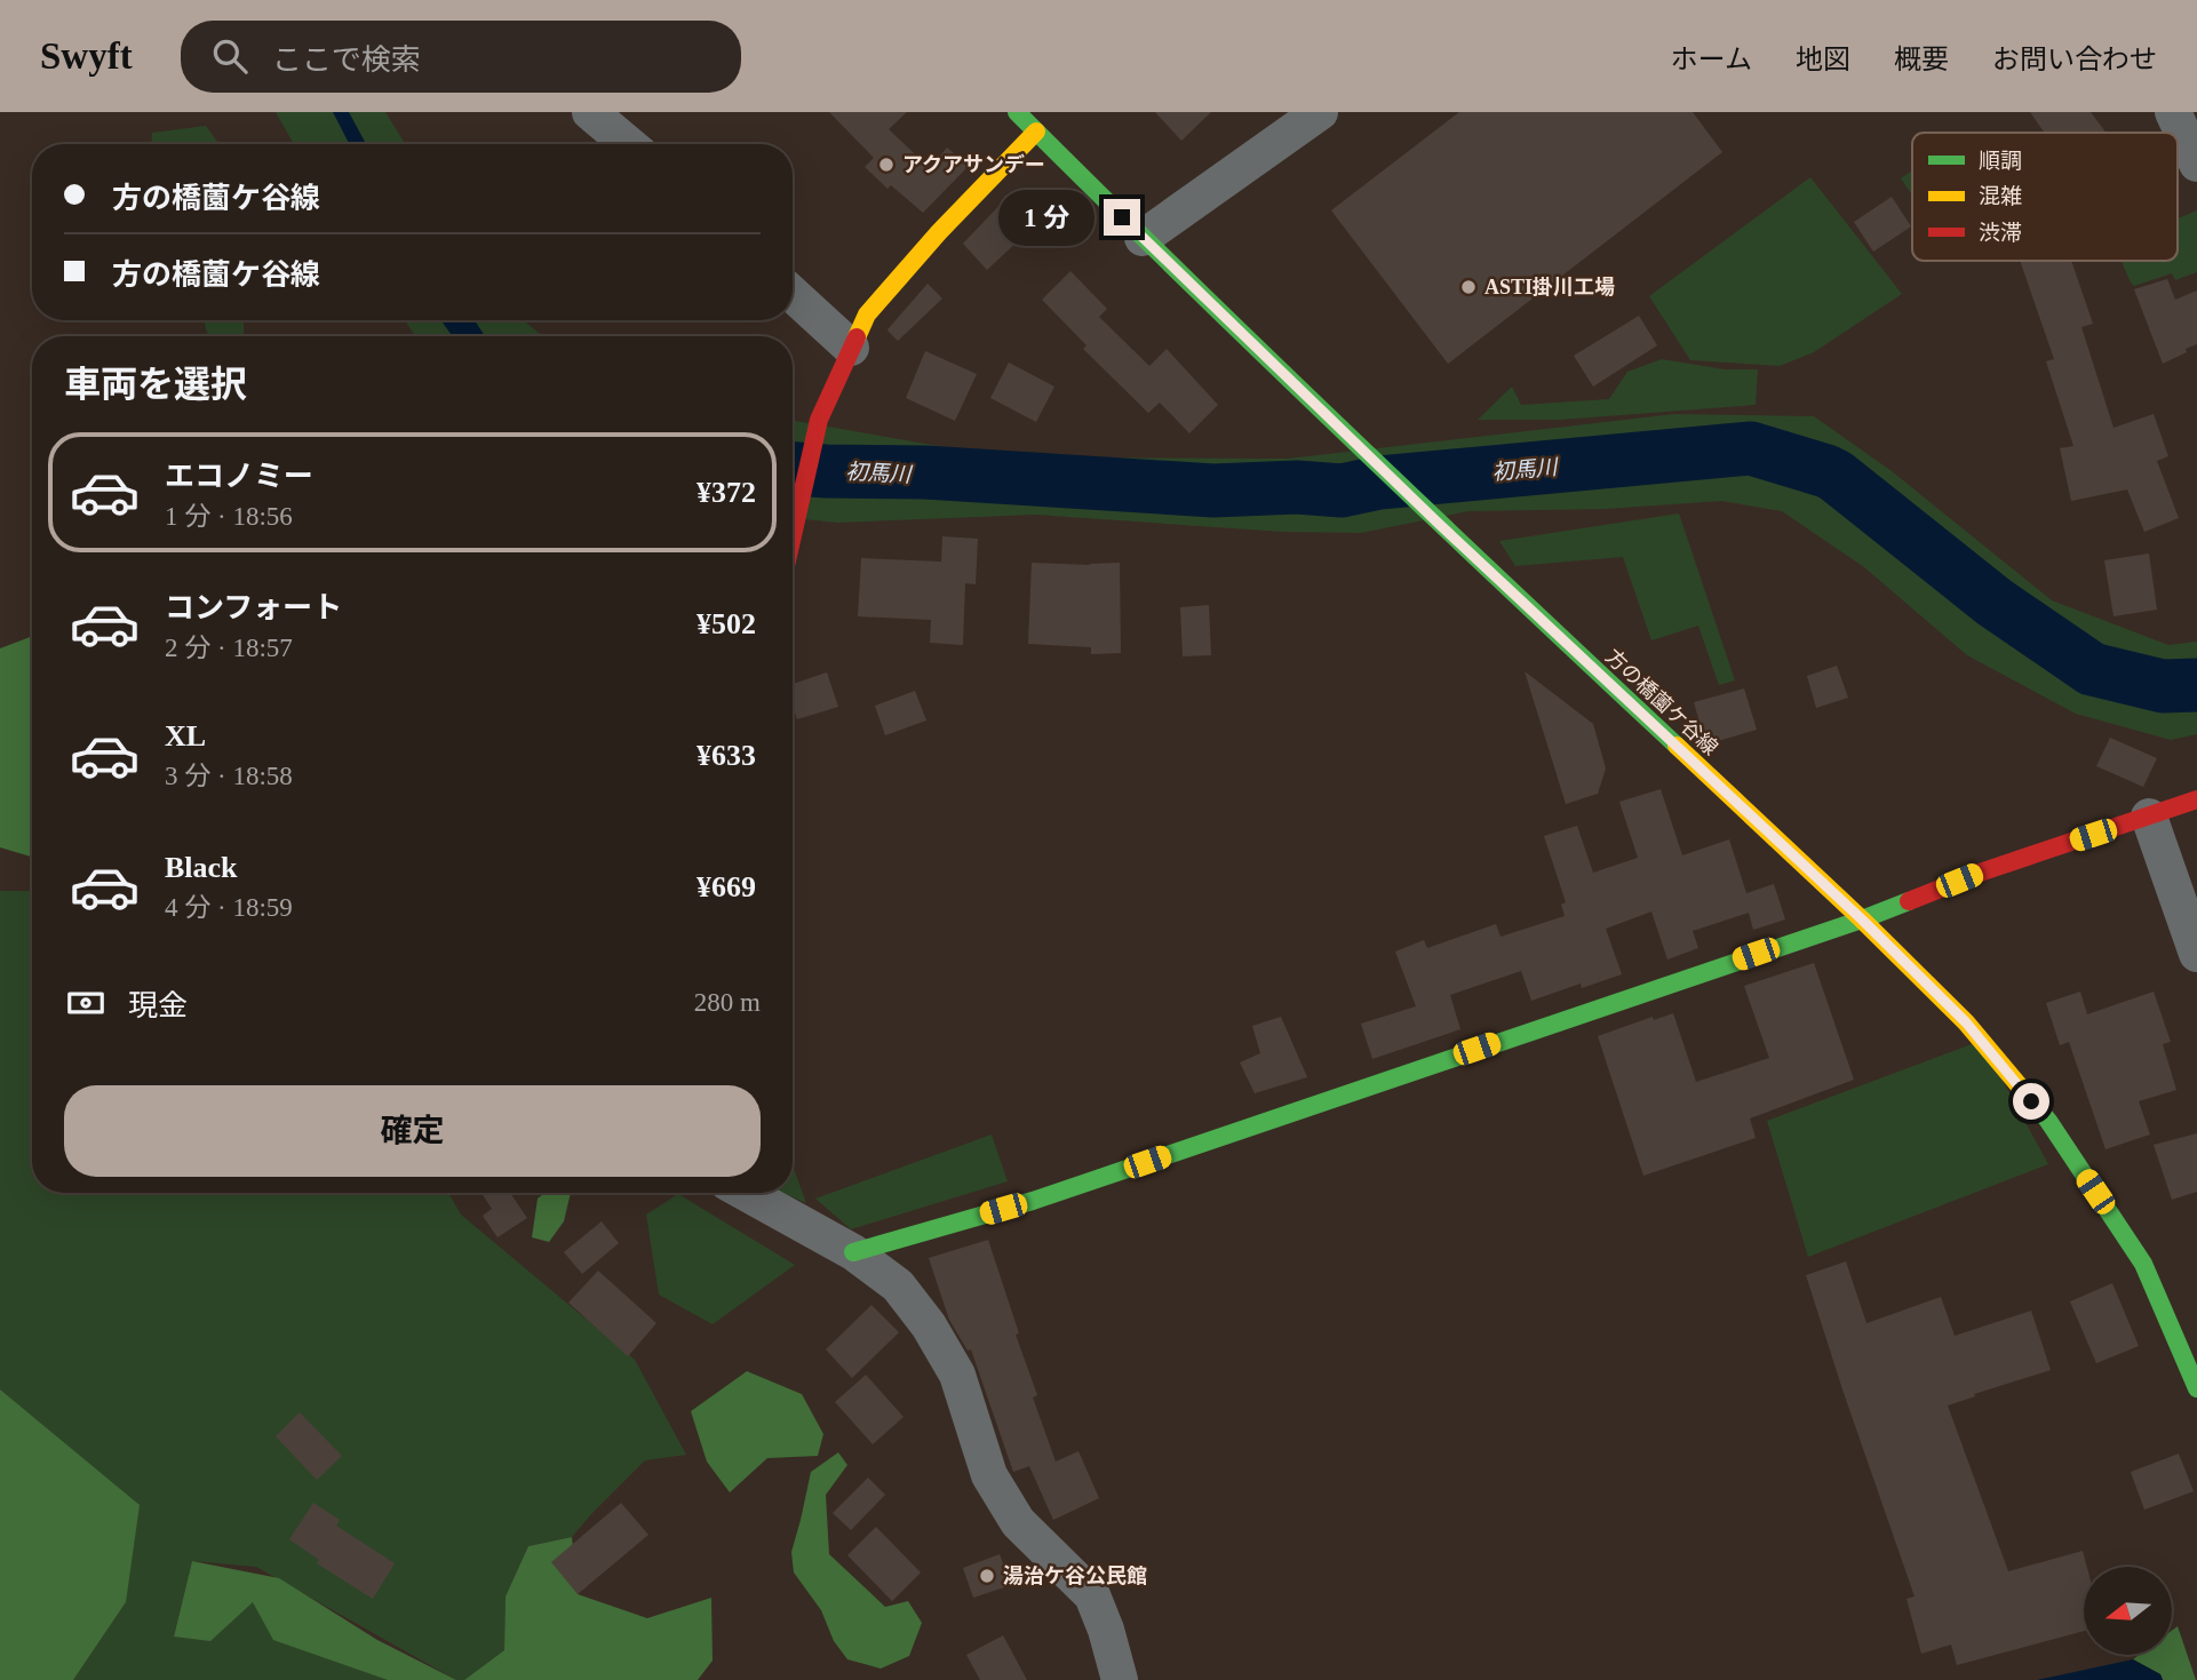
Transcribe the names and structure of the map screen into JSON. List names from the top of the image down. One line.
{"streets":{"street":["方の橋薗ケ谷線"]},"water":["初馬川"],"places":["アクアサンデー","ASTI掛川工場","湯治ケ谷公民館"],"legend":["順調","混雑","渋滞"],"north":"left","page":{"header":"Swyft","search":"ここで検索","nav":["ホーム","地図","概要","お問い合わせ"],"banner":["方の橋薗ケ谷線","方の橋薗ケ谷線"],"bubble":"1 分","heading":"車両を選択","list":[{"name":"エコノミー","note":"1 分 · 18:56","value":"¥372"},{"name":"コンフォート","note":"2 分 · 18:57","value":"¥502"},{"name":"XL","note":"3 分 · 18:58","value":"¥633"},{"name":"Black","note":"4 分 · 18:59","value":"¥669"}],"pay":["現金","280 m"],"buttons":"確定"}}
